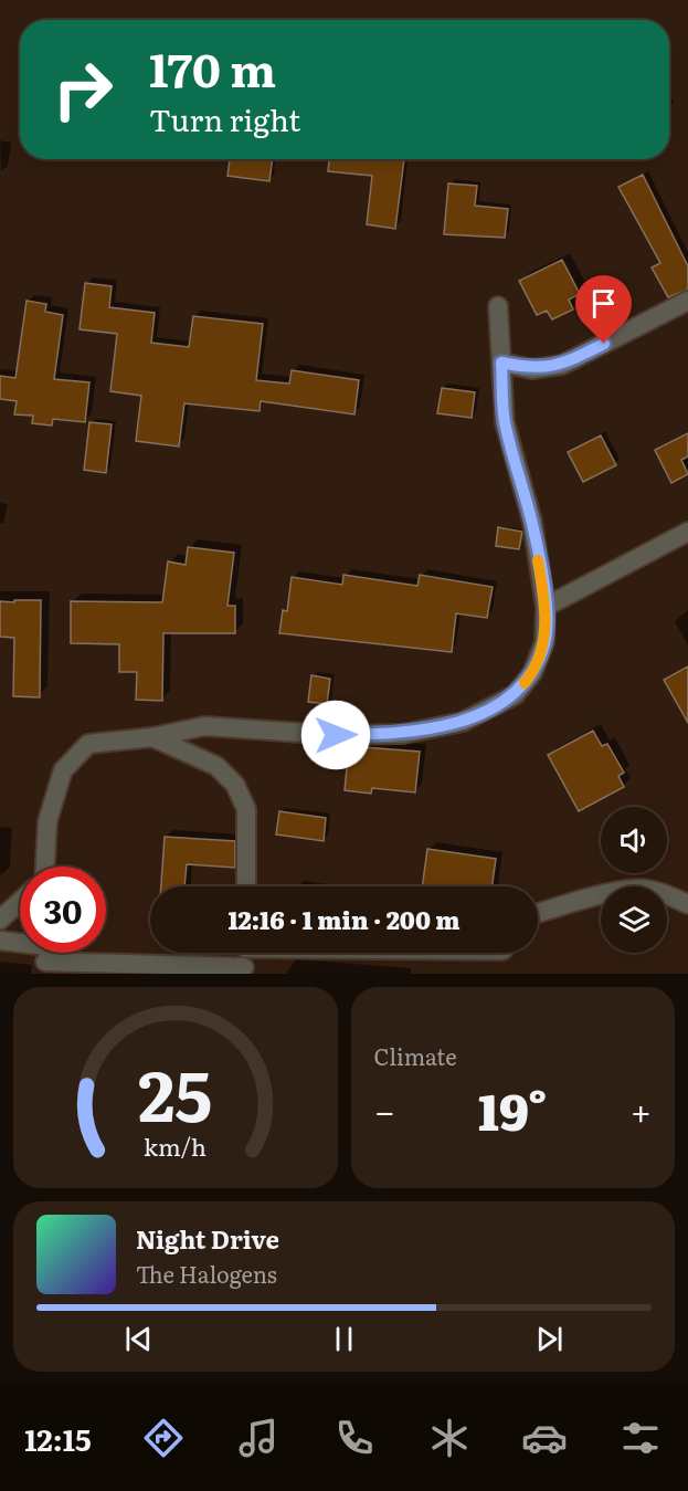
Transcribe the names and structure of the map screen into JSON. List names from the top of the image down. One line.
{"page":{"turn":["170 m","Turn right"],"limit":"30","trip":"12:16 · 1 min · 200 m","tile":"Climate","heat":["−","19°","+"],"song":["Night Drive","The Halogens"],"tabs":"12:15","gauge":["25","km/h"]}}
